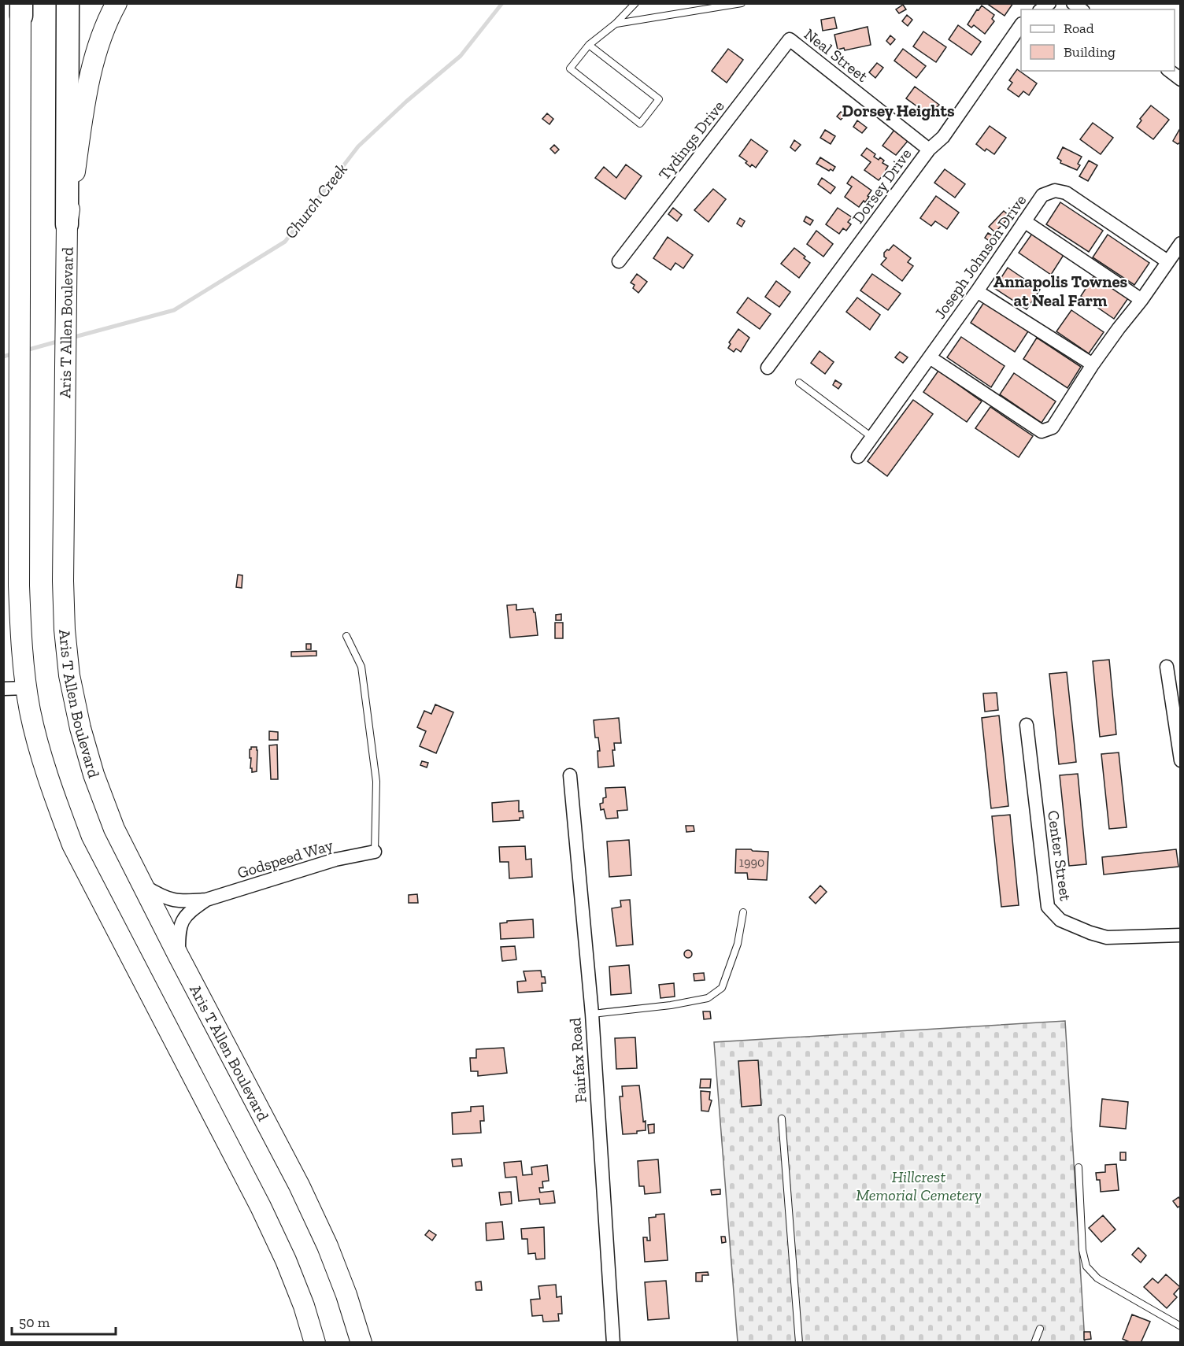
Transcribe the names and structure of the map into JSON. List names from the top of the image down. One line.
{"streets":{"highway":["Aris T Allen Boulevard"],"street":["Neal Street","Tydings Drive","Dorsey Drive","Joseph Johnson Drive","Center Street","Godspeed Way","Fairfax Road"]},"crossings":[["Neal Street","Tydings Drive"],["Neal Street","Dorsey Drive"],["Aris T Allen Boulevard","Godspeed Way"]],"districts":["Dorsey Heights","Annapolis Townes at Neal Farm"],"water":["Church Creek"],"parks":["Hillcrest Memorial Cemetery"],"house_numbers":["1990"],"legend":["Road","Building"],"scale_bar":"50 m"}
